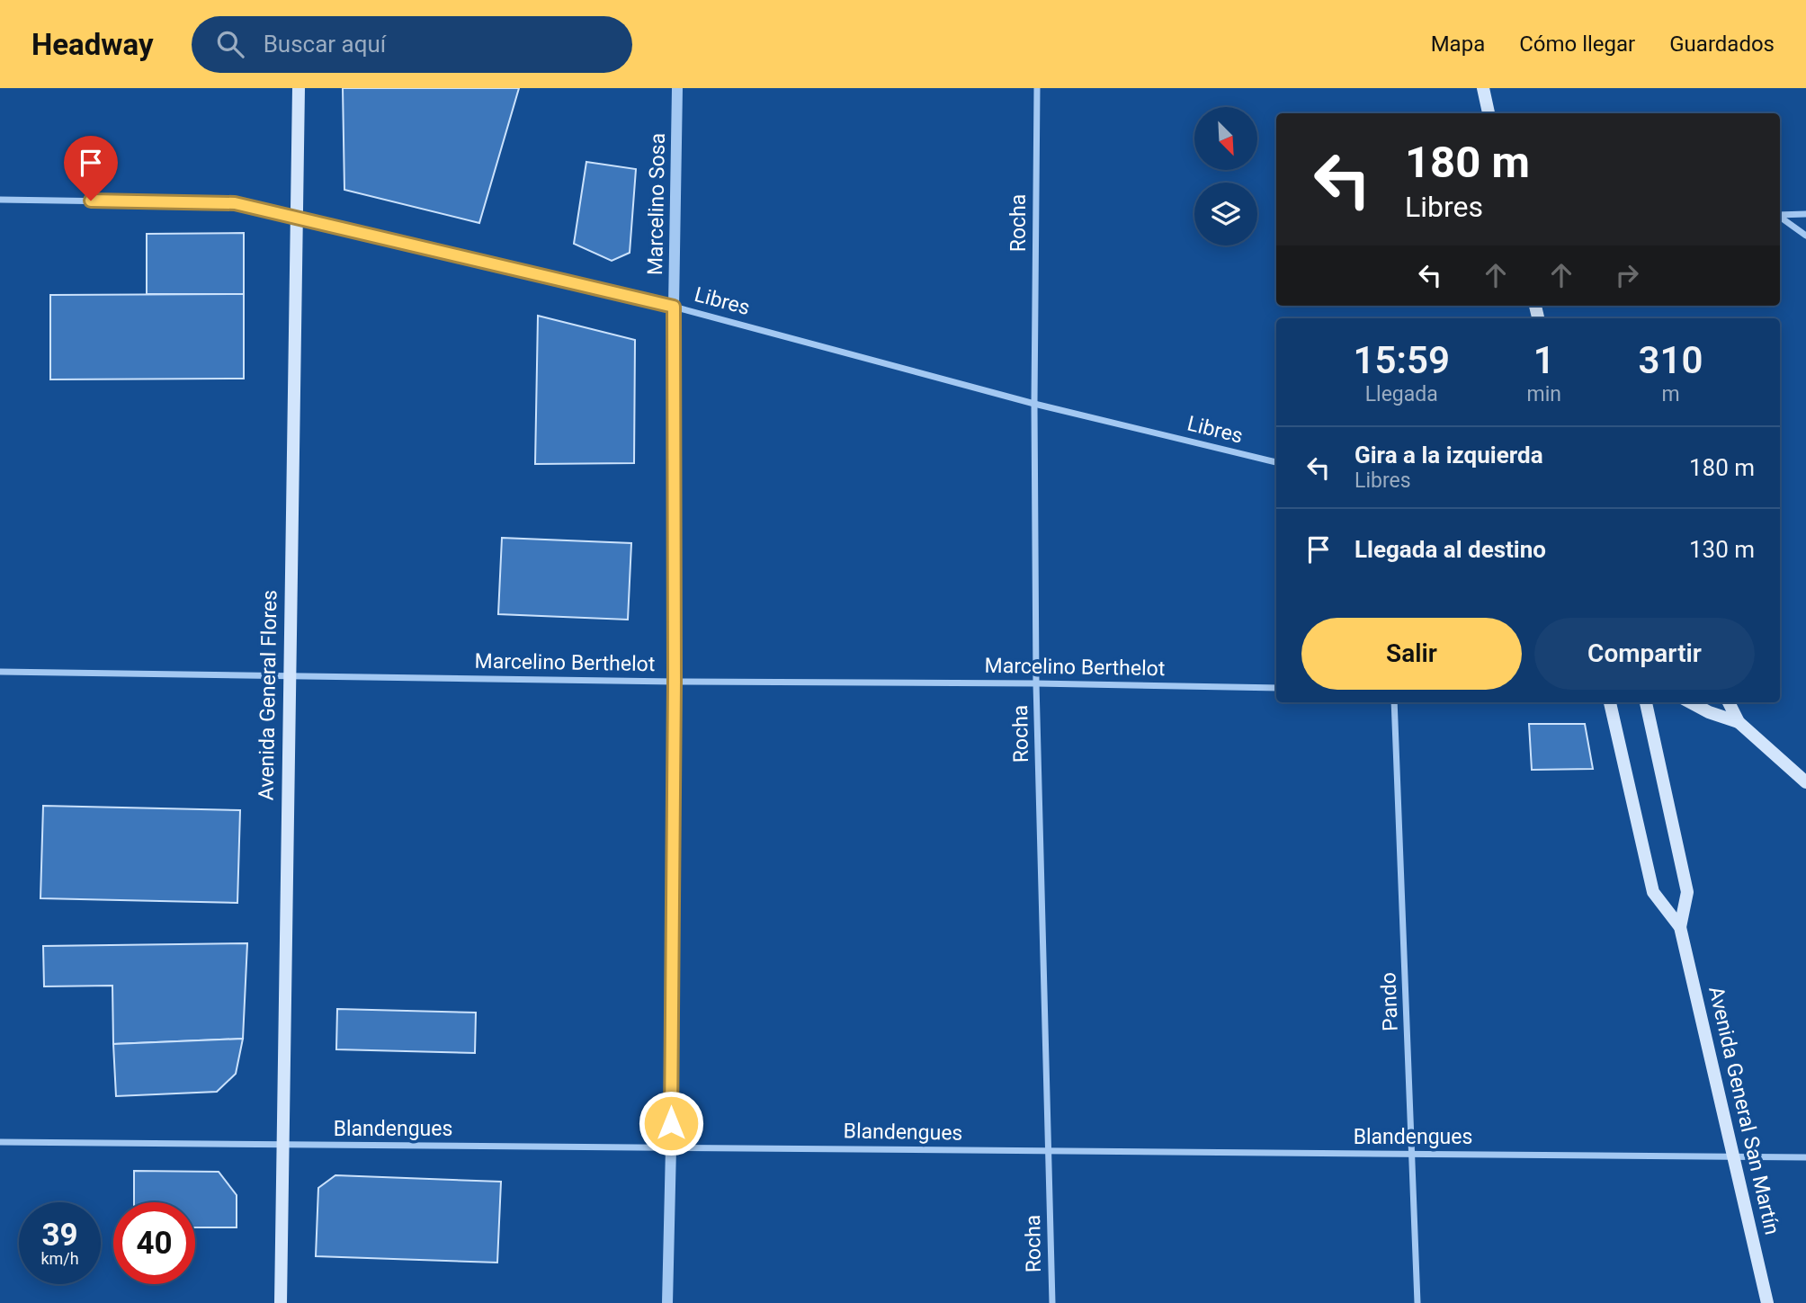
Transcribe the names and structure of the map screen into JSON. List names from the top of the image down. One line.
{"streets":{"main road":["Avenida General Flores","Avenida General San Martín"],"street":["Marcelino Sosa","Rocha","Libres","Marcelino Berthelot","Pando","Blandengues"]},"crossings":[["Marcelino Sosa","Libres"],["Marcelino Sosa","Marcelino Berthelot"],["Marcelino Sosa","Blandengues"],["Rocha","Libres"],["Rocha","Marcelino Berthelot"],["Rocha","Blandengues"],["Libres","Avenida General Flores"],["Marcelino Berthelot","Avenida General Flores"],["Avenida General Flores","Blandengues"],["Pando","Blandengues"],["Avenida General San Martín","Blandengues"]],"north":"bottom right","page":{"header":"Headway","search":"Buscar aquí","nav":["Mapa","Cómo llegar","Guardados"],"turn":["180 m","Libres"],"eta":["15:59","Llegada","1","min","310","m"],"list":[{"name":"Gira a la izquierda","note":"Libres","value":"180 m"},{"name":"Llegada al destino","value":"130 m"}],"buttons":["Salir","Compartir"],"speed":"39 km/h","limit":"40"}}
